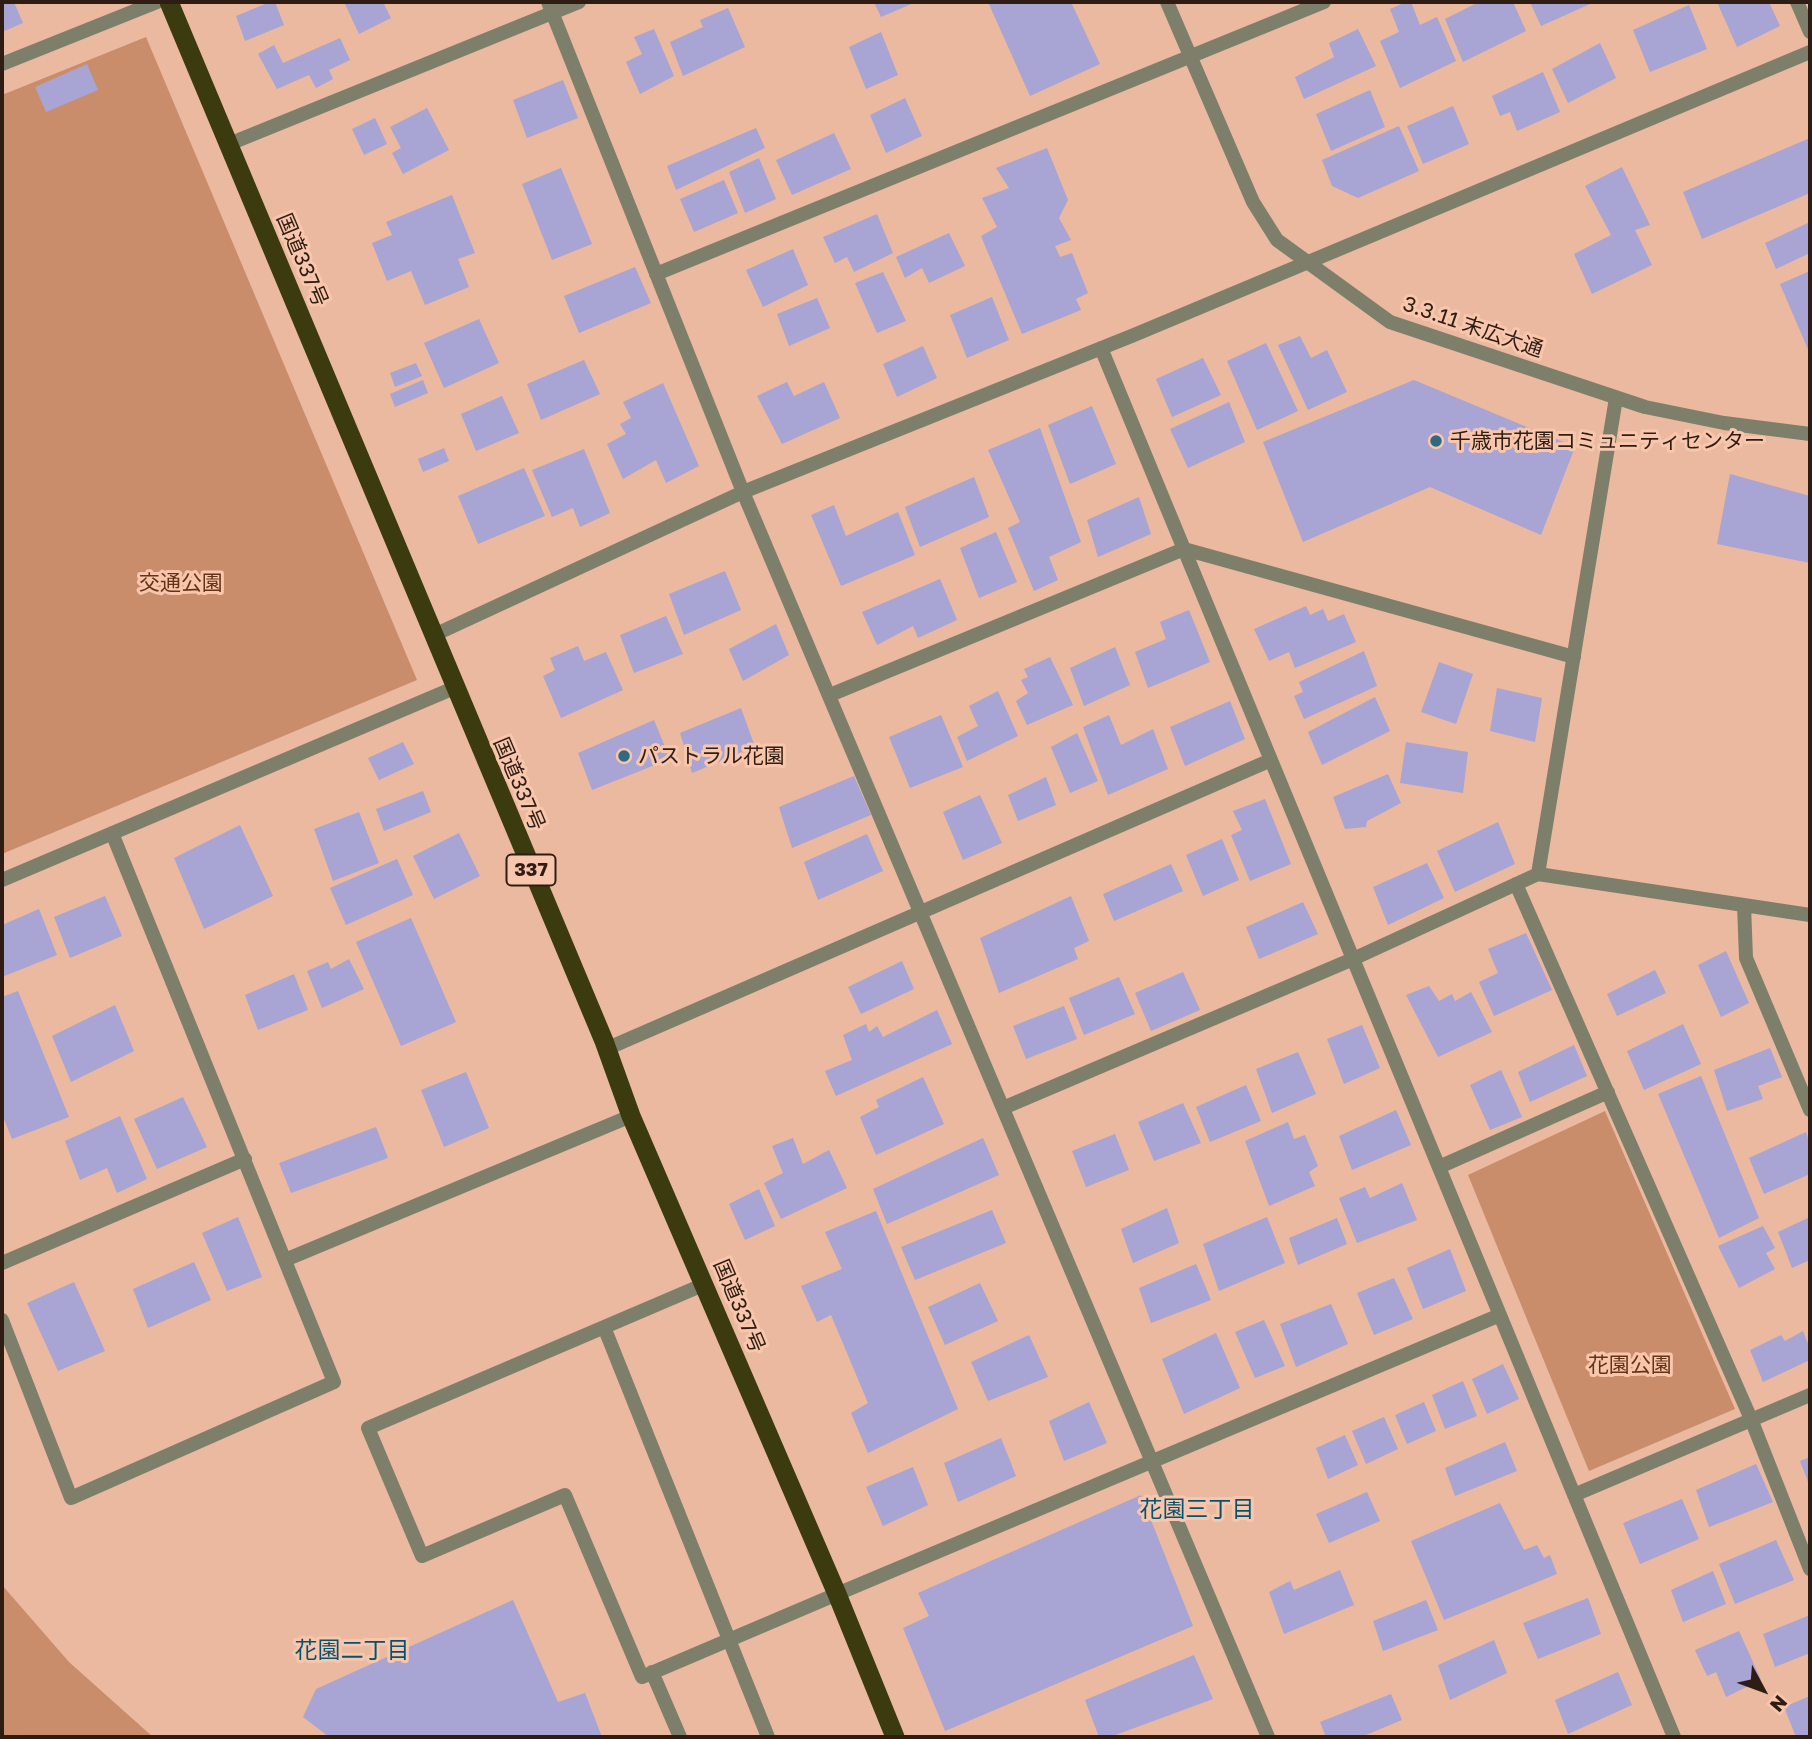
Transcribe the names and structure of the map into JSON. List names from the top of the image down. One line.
{"streets":{"highway":["国道337号","337"],"street":["3.3.11 末広大通"]},"districts":["花園三丁目","花園二丁目"],"parks":["交通公園","花園公園"],"places":["千歳市花園コミュニティセンター","パストラル花園"],"north":"bottom right"}
